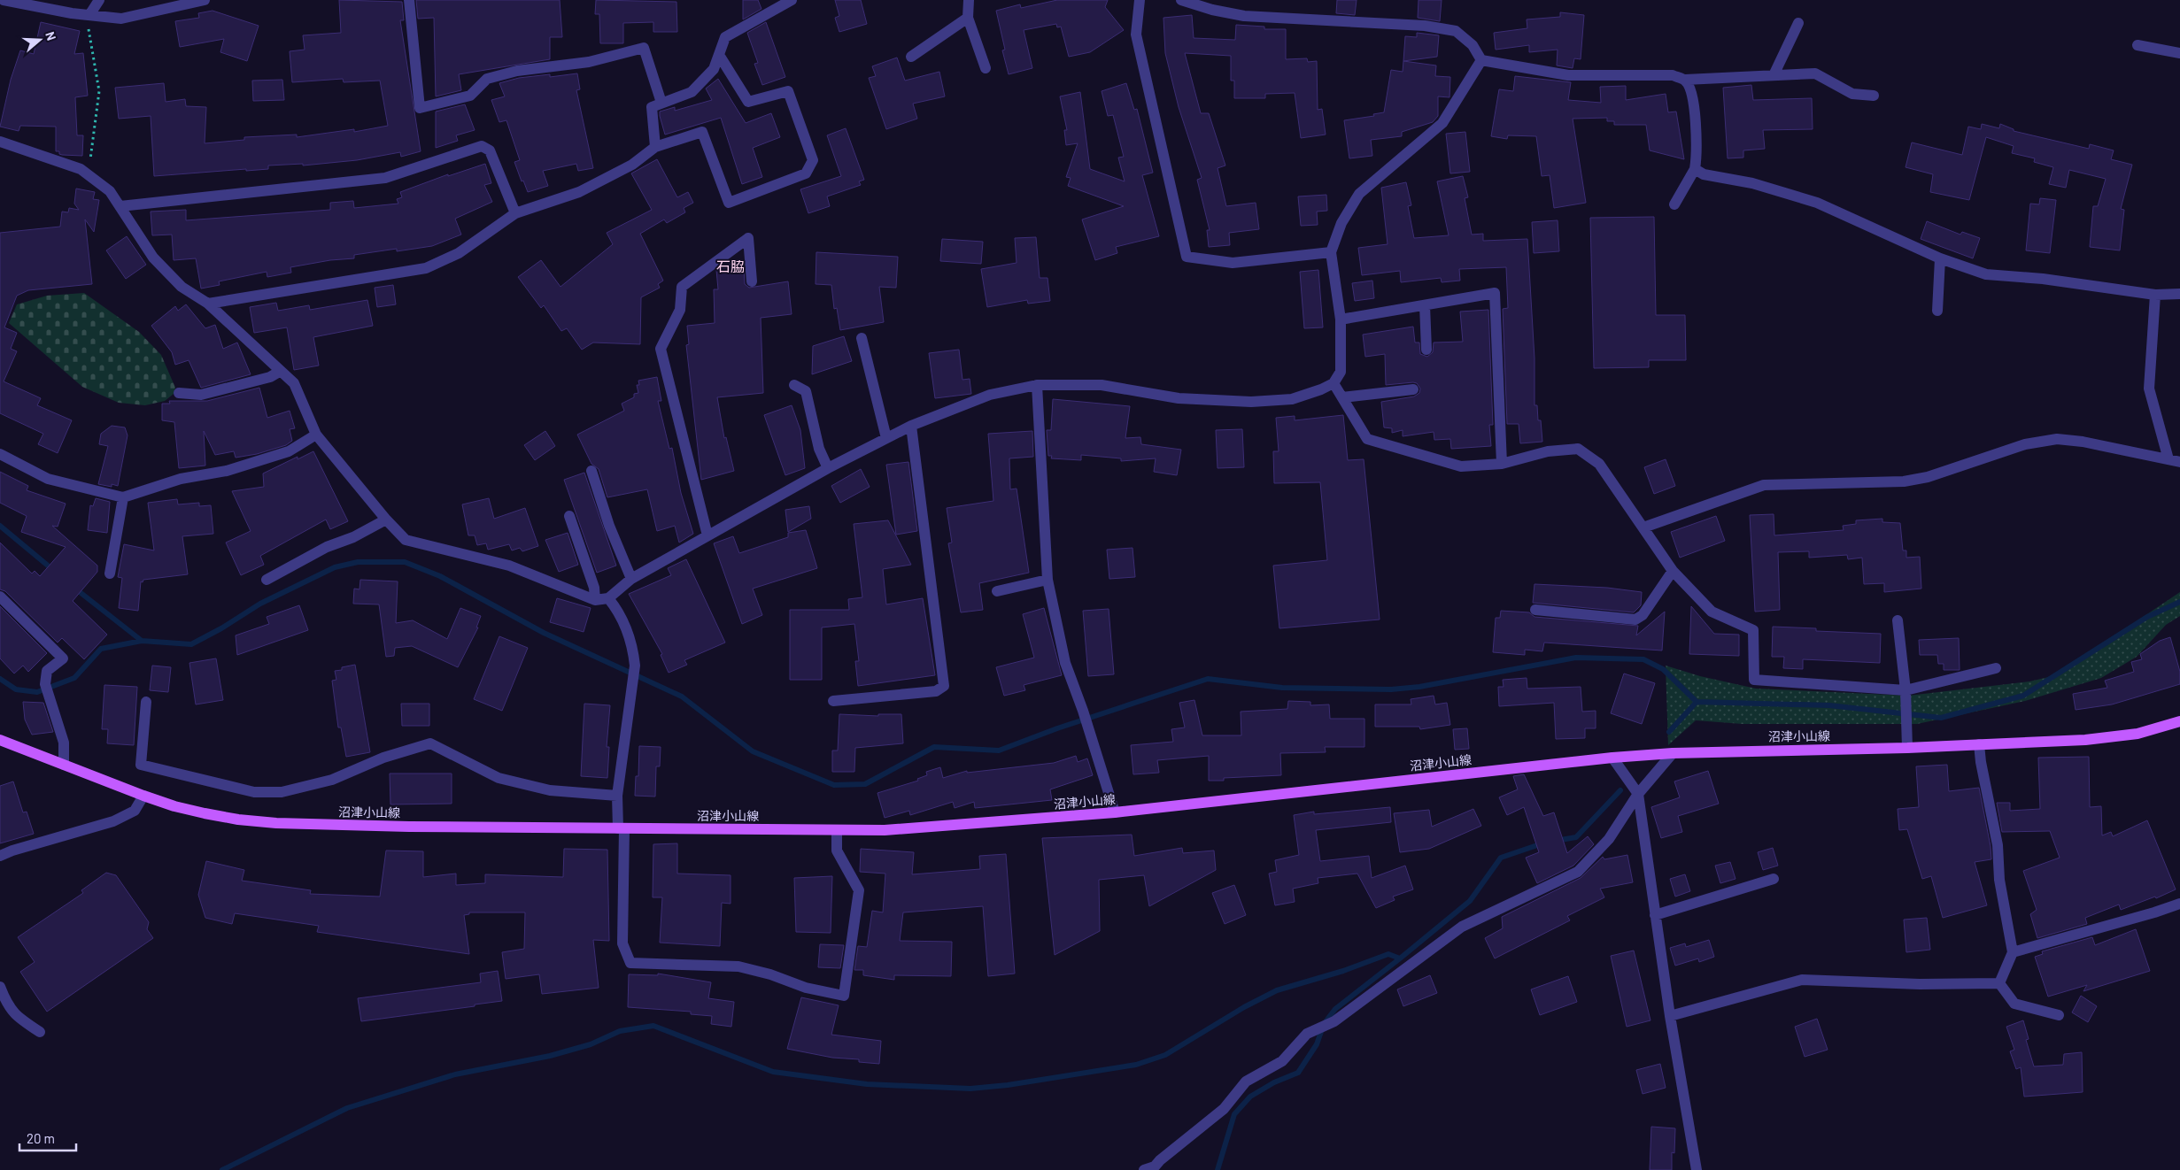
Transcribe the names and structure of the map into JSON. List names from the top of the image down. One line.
{"streets":{"main road":["沼津小山線"]},"districts":["石脇"],"scale_bar":"20 m","north":"right"}
